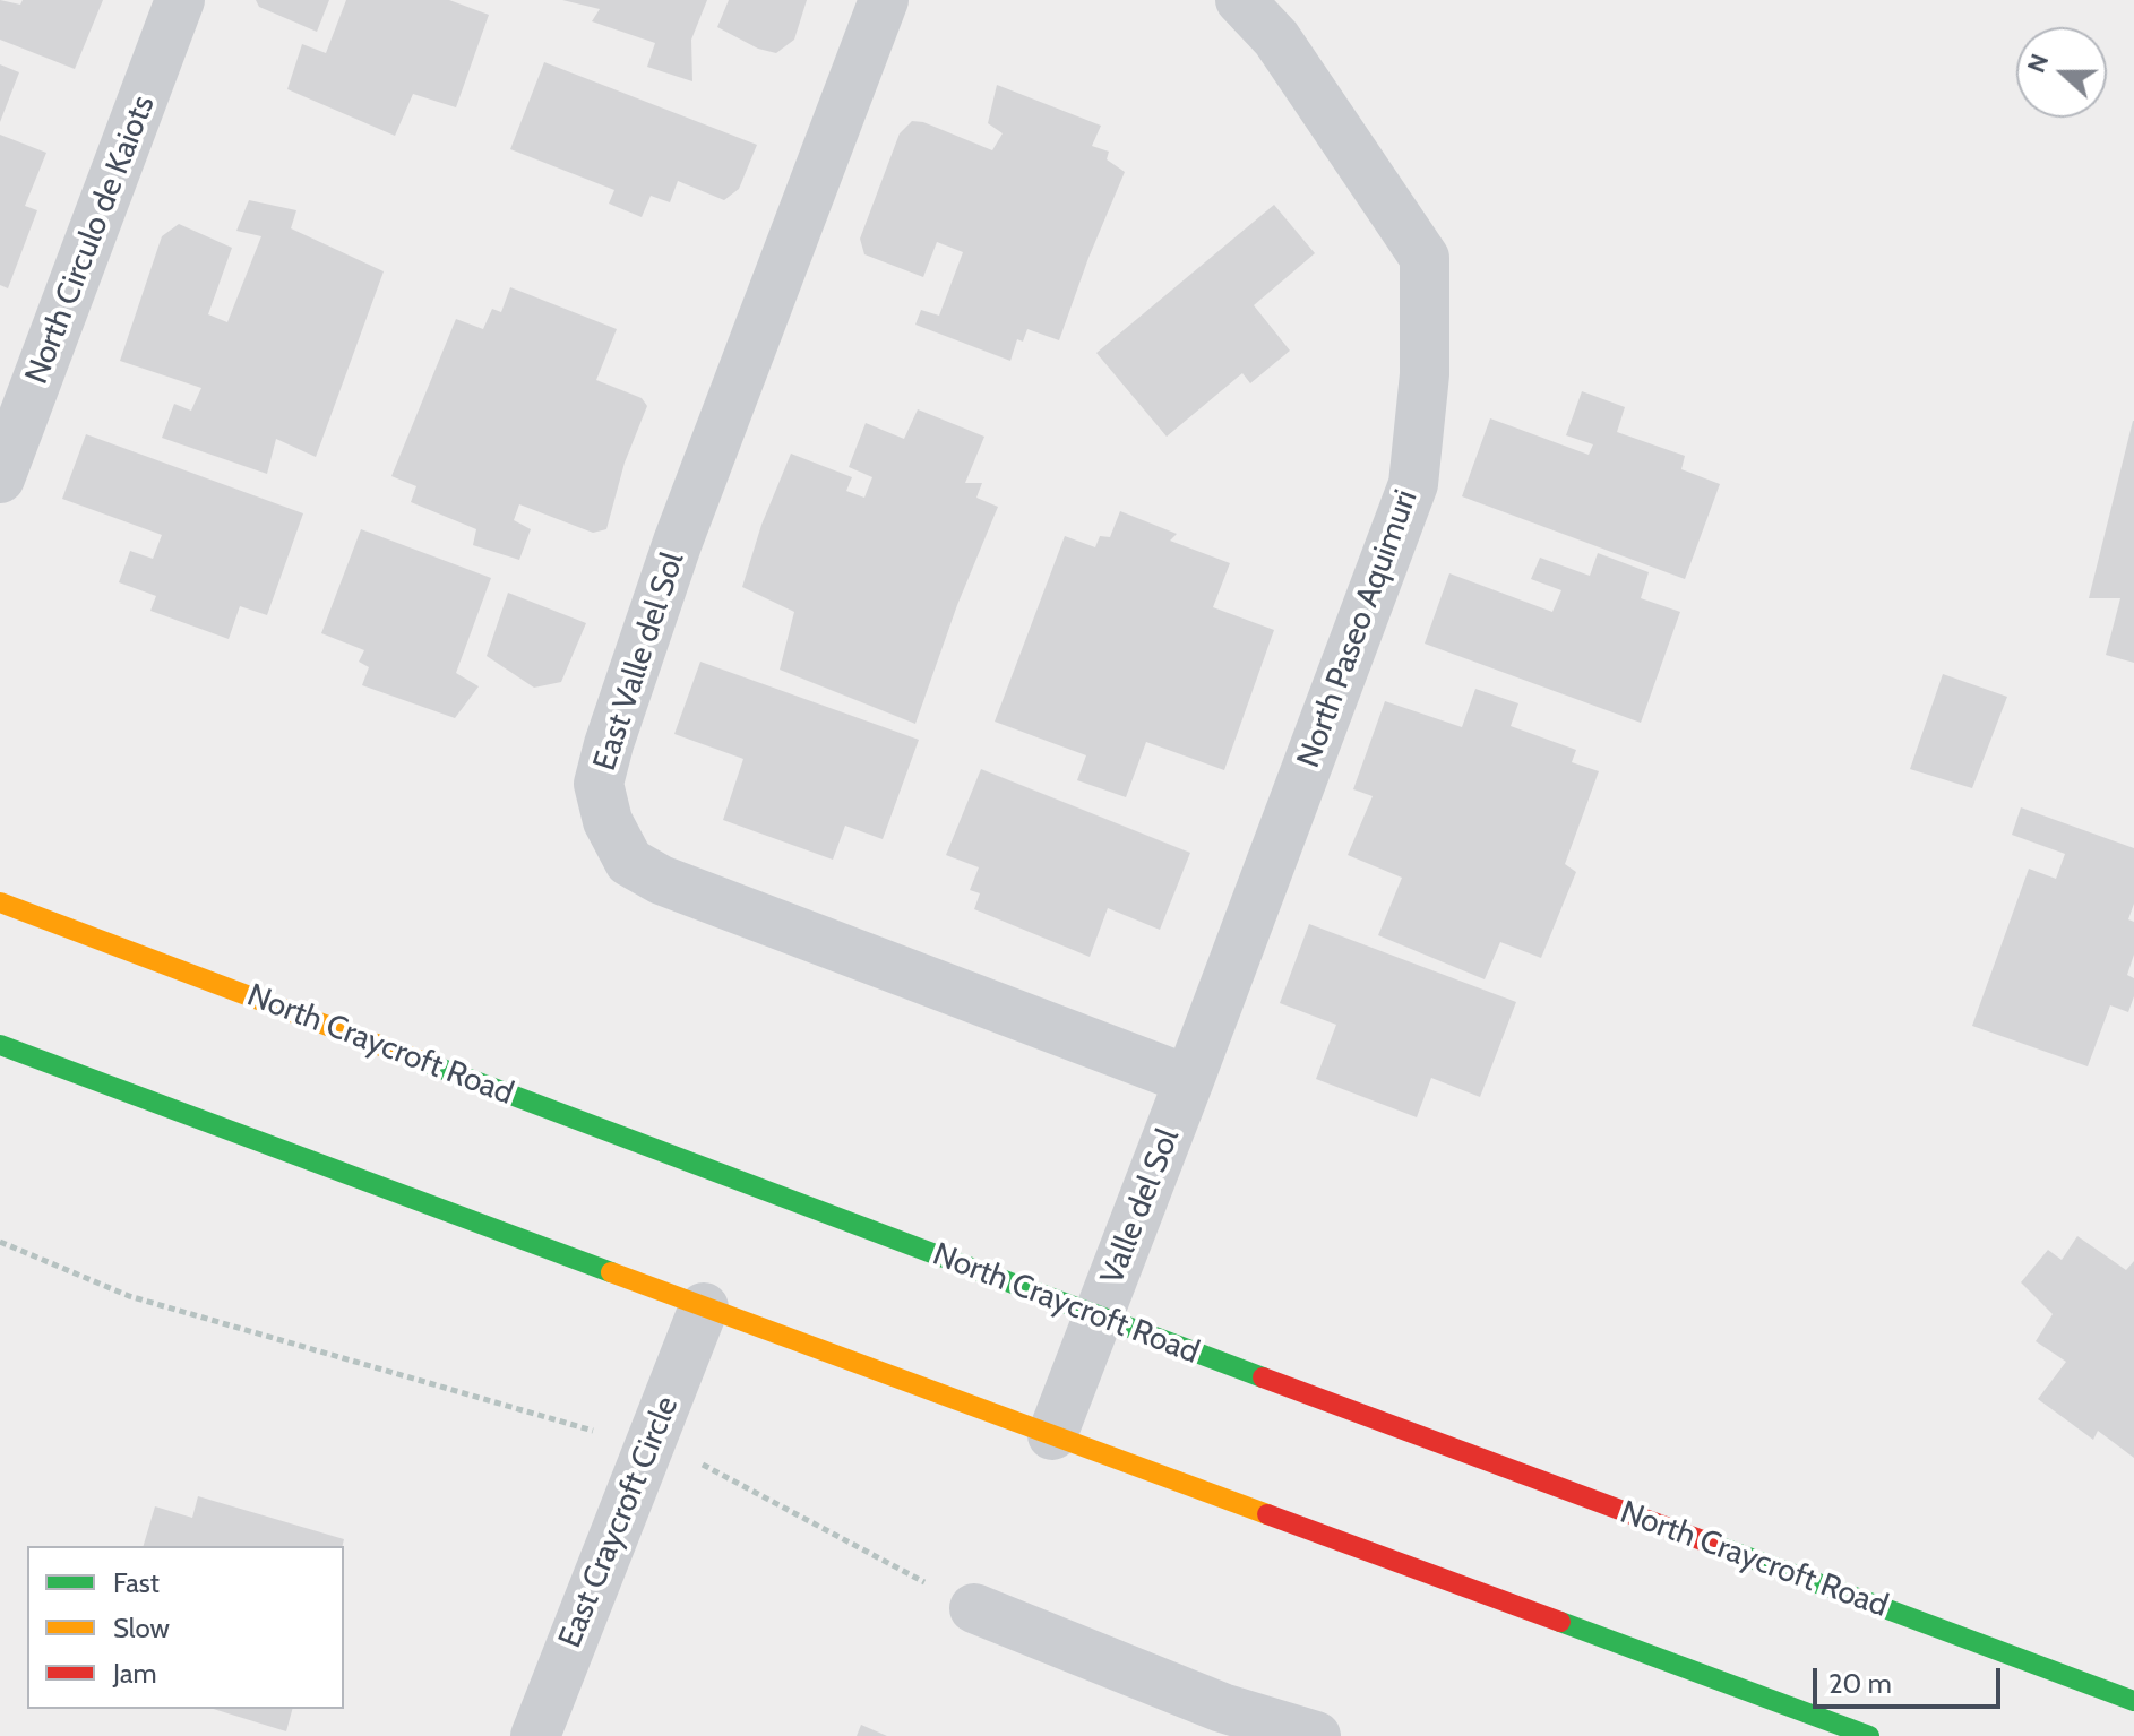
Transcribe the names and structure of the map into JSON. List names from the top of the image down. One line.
{"streets":{"main road":["North Craycroft Road"],"street":["North Circulo de Kaiots","North Paseo Aquimuri","East Valle del Sol","Valle del Sol","East Craycroft Circle"]},"crossings":[["North Paseo Aquimuri","East Valle del Sol"],["North Paseo Aquimuri","Valle del Sol"],["East Valle del Sol","Valle del Sol"],["North Craycroft Road","Valle del Sol"]],"legend":["Fast","Slow","Jam"],"scale_bar":"20 m","north":"left"}
